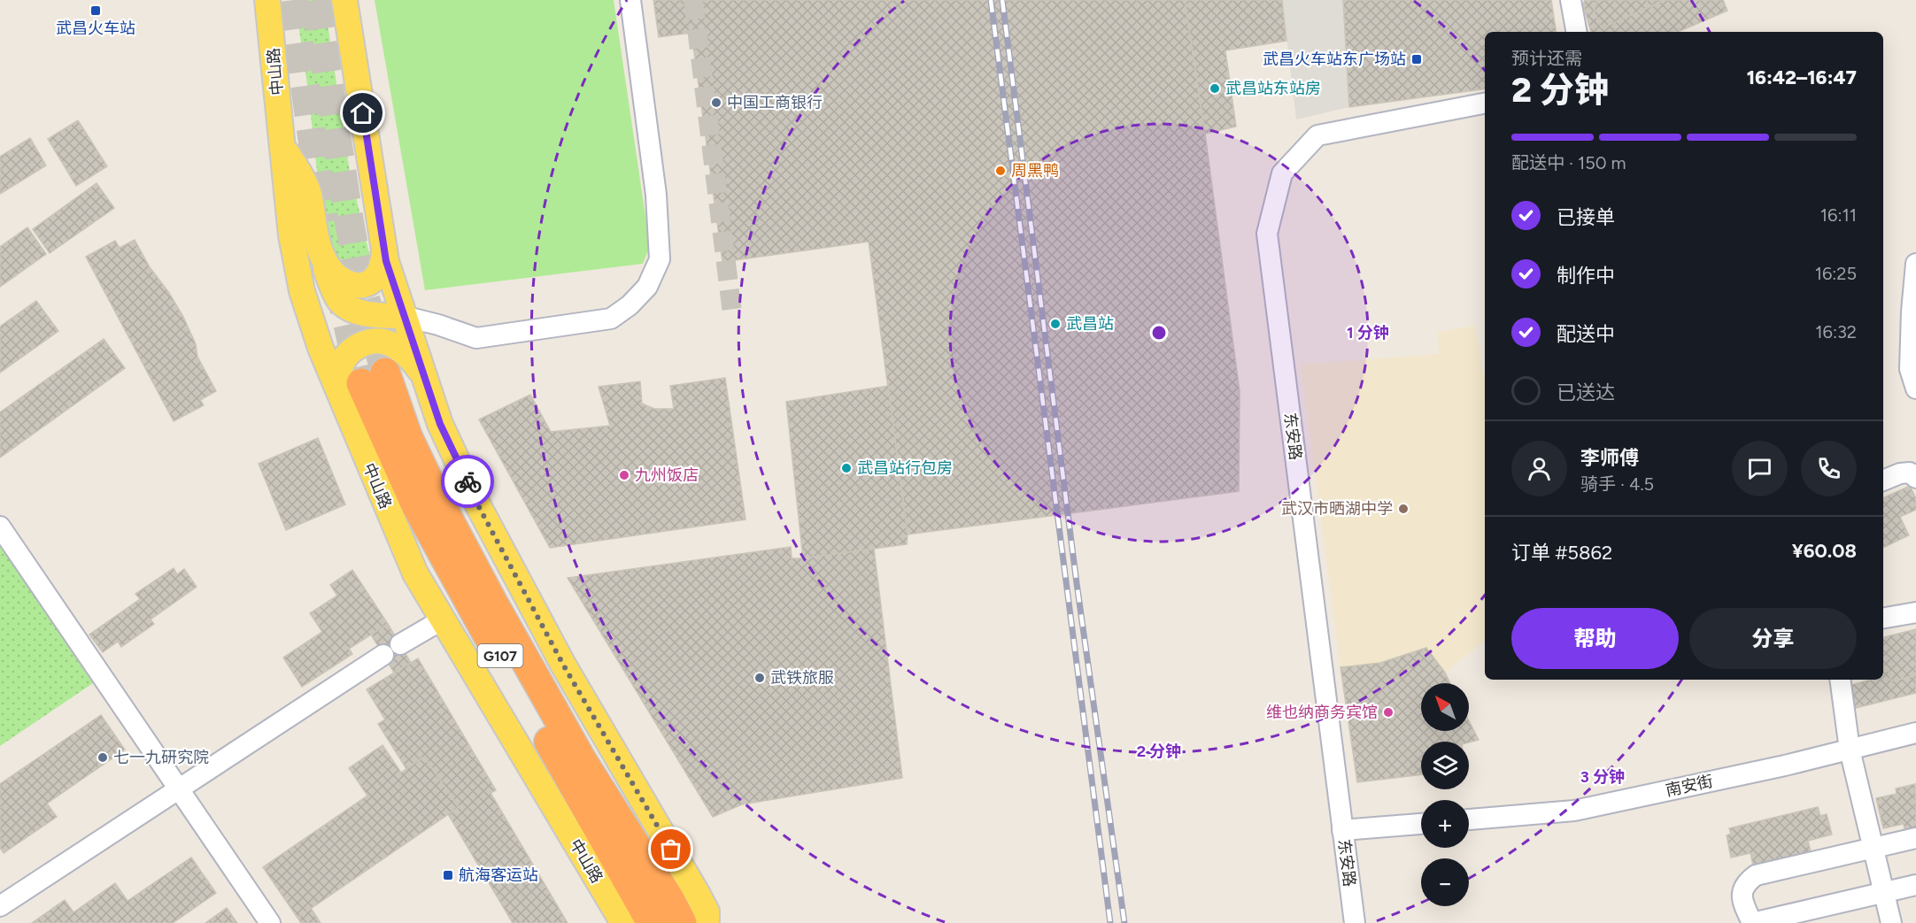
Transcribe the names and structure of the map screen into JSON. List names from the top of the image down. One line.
{"streets":{"highway":["G107"],"main road":["中山路"],"street":["东安路","南安街"]},"crossings":[["中山路","G107"]],"places":{"transit":["武昌火车站","武昌火车站东广场站","航海客运站"],"other":["武昌站东站房","中国工商银行","周黑鸭","武昌站","武昌站行包房","九州饭店","武汉市晒湖中学","武铁旅服","维也纳商务宾馆","七一九研究院"]},"north":"top left","page":{"heading":["2 分钟","预计还需","16:42–16:47"],"panel":["李师傅","骑手 · 4.5","订单 #5862","¥60.08"],"bar":"配送中 · 150 m","list":[["已接单","16:11"],["制作中","16:25"],["配送中","16:32"],"已送达"],"buttons":["帮助","分享"],"map_buttons":["+","−"]},"rings":["1 分钟","2 分钟","3 分钟"]}
